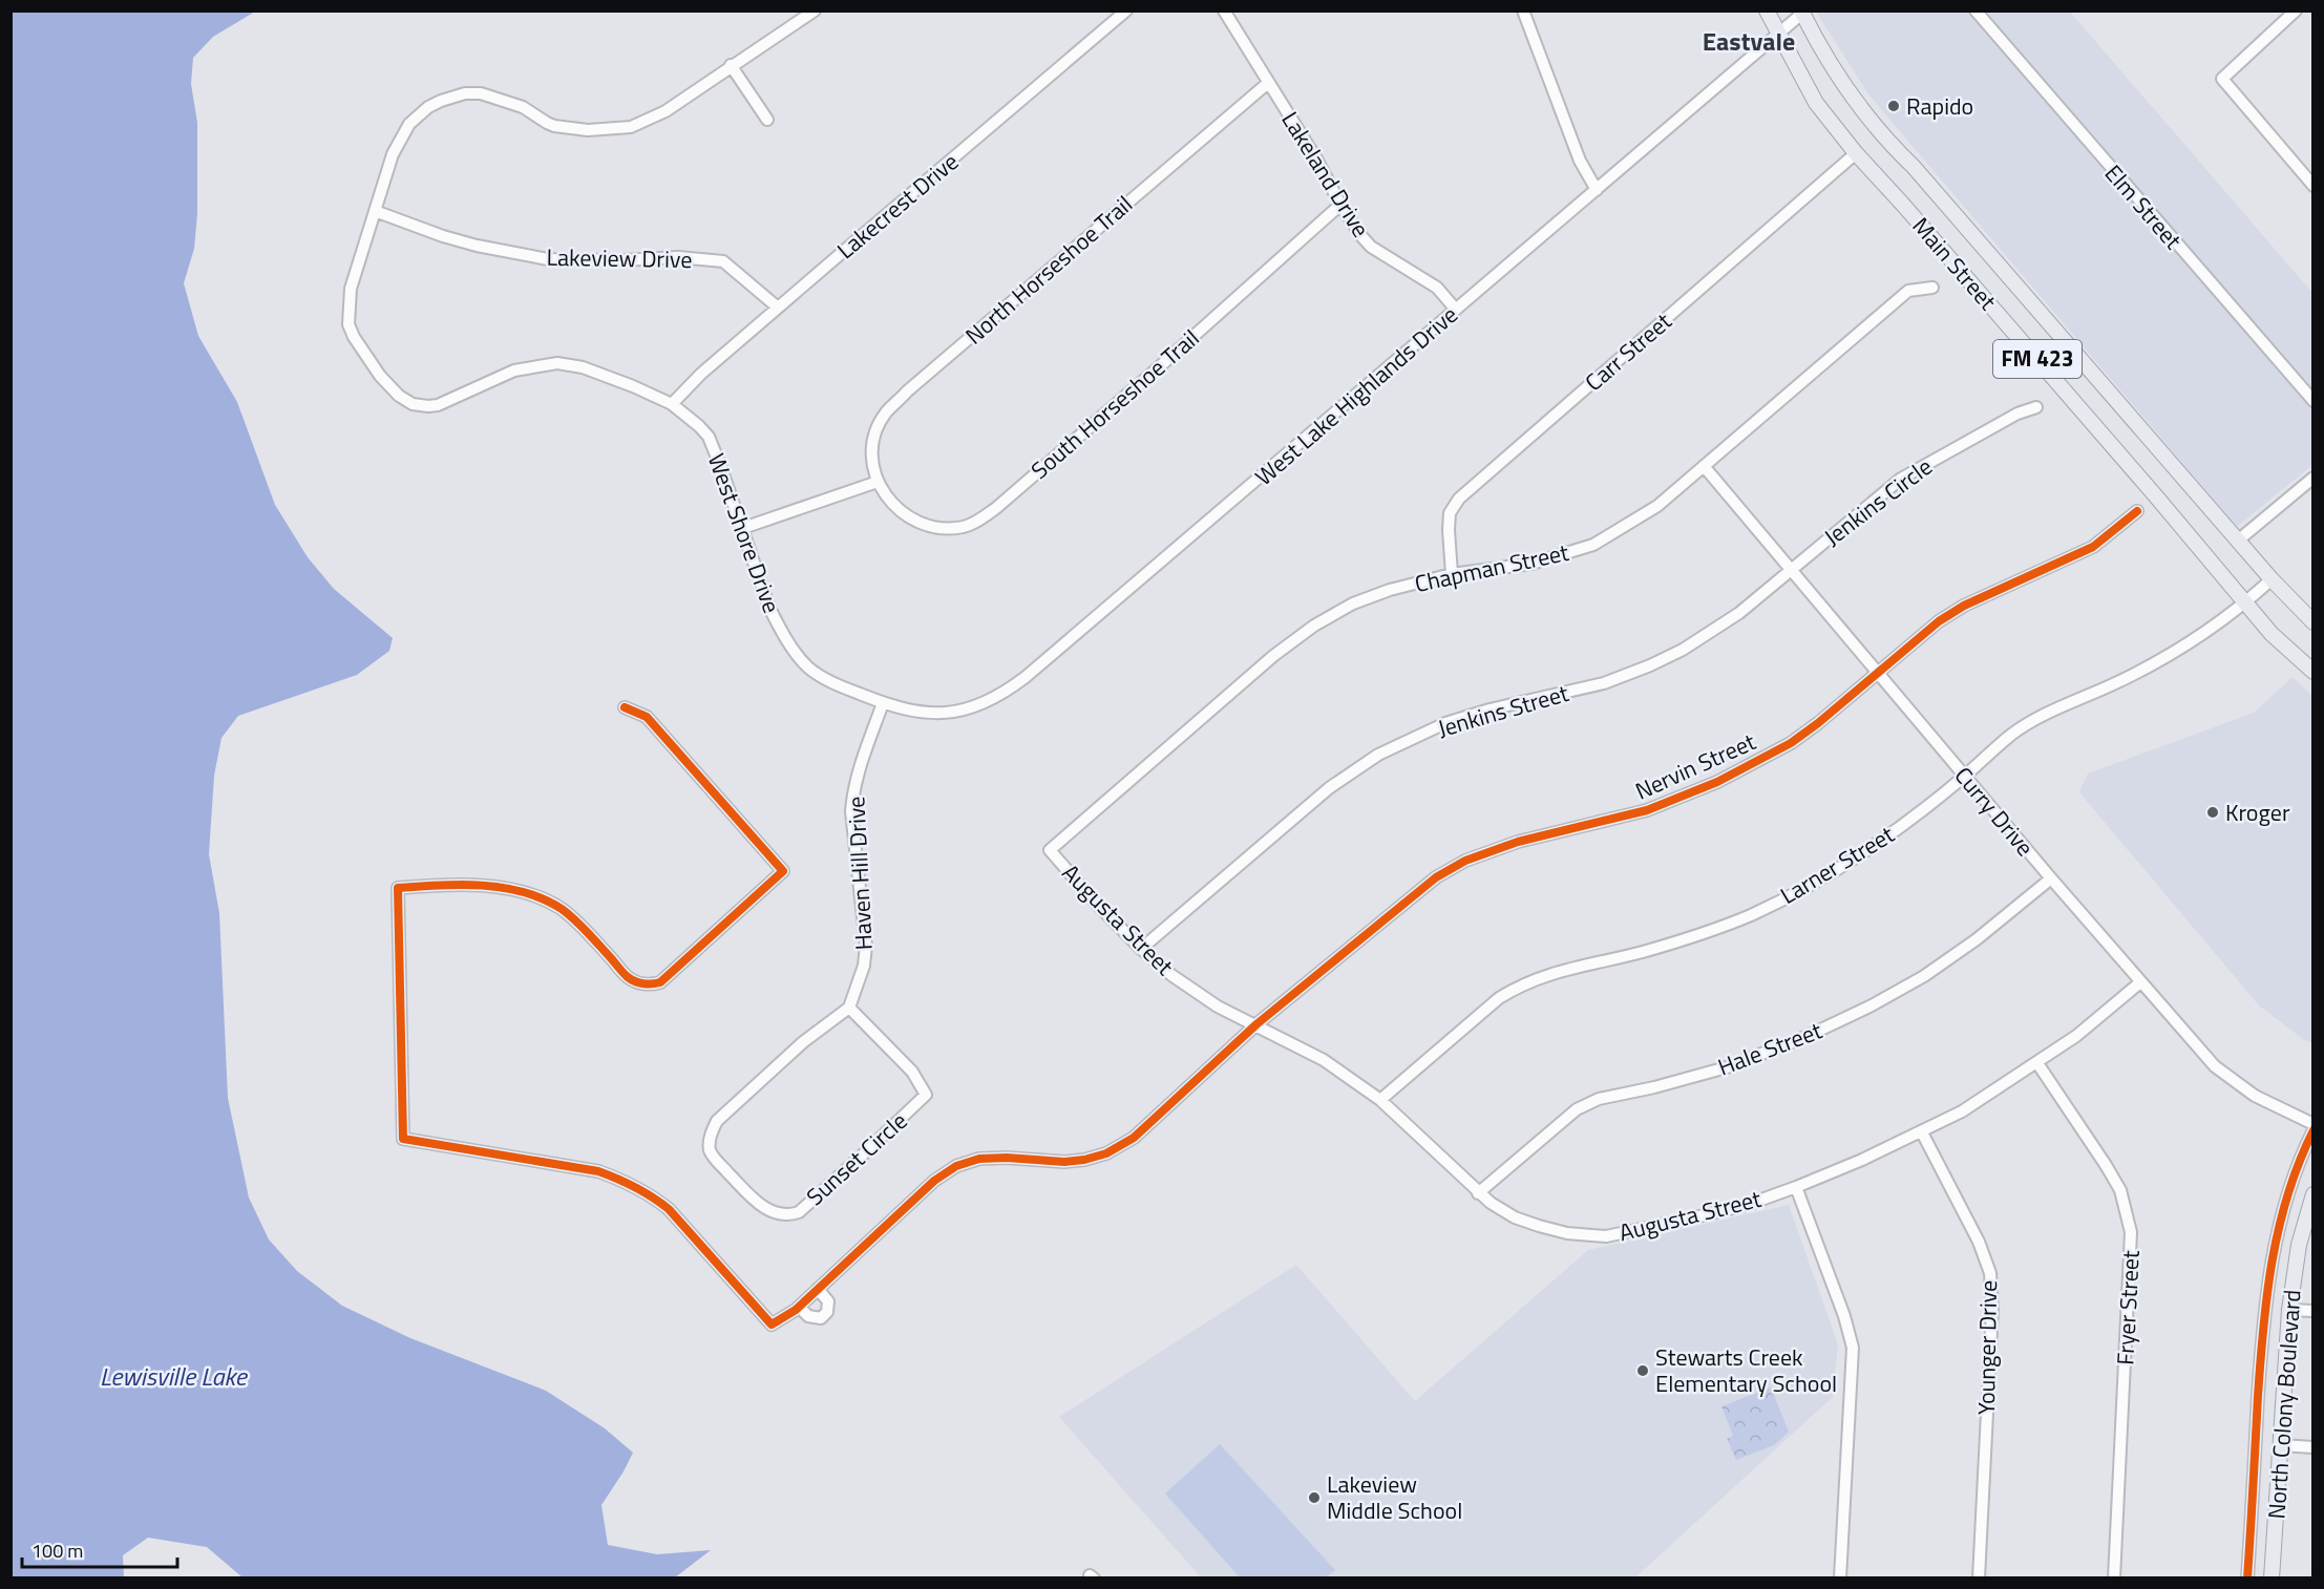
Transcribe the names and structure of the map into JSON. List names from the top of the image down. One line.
{"streets":{"main road":["Main Street","FM 423","North Colony Boulevard"],"street":["Lakeland Drive","Lakecrest Drive","Elm Street","Lakeview Drive","North Horseshoe Trail","Carr Street","West Lake Highlands Drive","South Horseshoe Trail","Jenkins Circle","West Shore Drive","Chapman Street","Jenkins Street","Nervin Street","Curry Drive","Larner Street","Haven Hill Drive","Augusta Street","Hale Street","Sunset Circle","Fryer Street","Younger Drive"]},"crossings":[["Lakeland Drive","North Horseshoe Trail"],["Lakeland Drive","West Lake Highlands Drive"],["Lakeland Drive","South Horseshoe Trail"],["Lakecrest Drive","Lakeview Drive"],["Lakecrest Drive","West Shore Drive"],["Lakeview Drive","West Shore Drive"],["Main Street","Carr Street"],["Main Street","West Lake Highlands Drive"],["Main Street","Larner Street"],["North Horseshoe Trail","South Horseshoe Trail"],["Carr Street","Chapman Street"],["West Lake Highlands Drive","West Shore Drive"],["West Lake Highlands Drive","Haven Hill Drive"],["Jenkins Circle","Jenkins Street"],["Jenkins Circle","Curry Drive"],["West Shore Drive","Haven Hill Drive"],["Chapman Street","Curry Drive"],["Chapman Street","Augusta Street"],["Jenkins Street","Curry Drive"],["Jenkins Street","Augusta Street"],["Nervin Street","Curry Drive"],["Nervin Street","Augusta Street"],["Curry Drive","Larner Street"],["Curry Drive","Augusta Street"],["Curry Drive","Hale Street"],["Larner Street","Augusta Street"],["Haven Hill Drive","Sunset Circle"],["Augusta Street","Hale Street"],["Augusta Street","Fryer Street"],["Augusta Street","Younger Drive"]],"districts":["Eastvale"],"water":["Lewisville Lake"],"places":["Rapido","Kroger","Stewarts Creek Elementary School","Lakeview Middle School"],"scale_bar":"100 m"}
